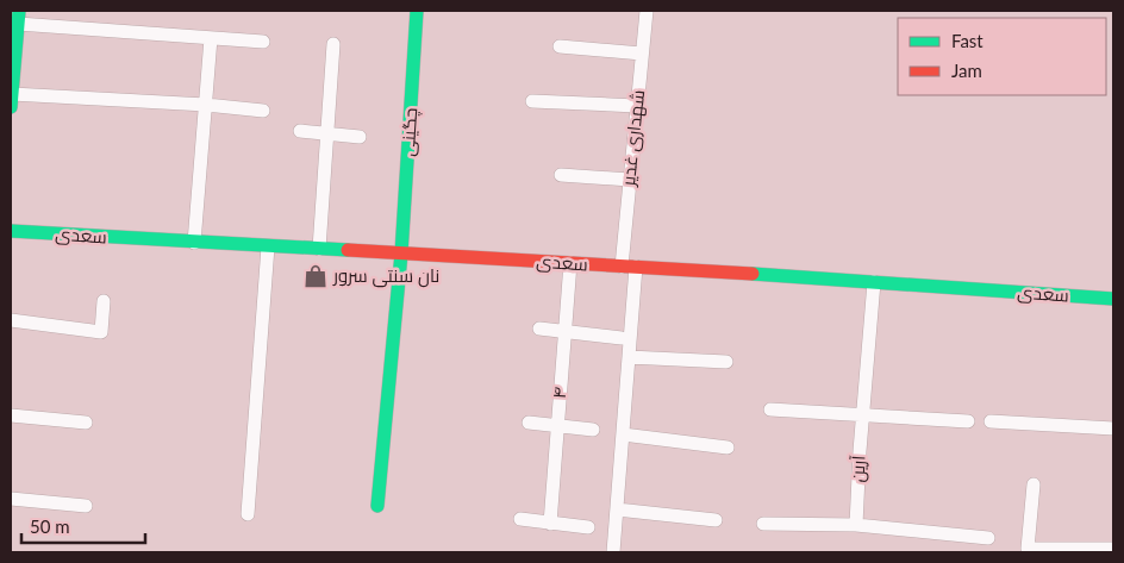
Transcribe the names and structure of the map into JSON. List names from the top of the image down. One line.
{"streets":{"street":["چگینی","شهداری غدیر","سعدی","۴","آرین"]},"crossings":[["چگینی","سعدی"],["شهداری غدیر","سعدی"],["سعدی","۴"],["سعدی","آرین"]],"places":{"shop":["نان سنتی سرور"]},"legend":["Fast","Jam"],"scale_bar":"50 m"}
